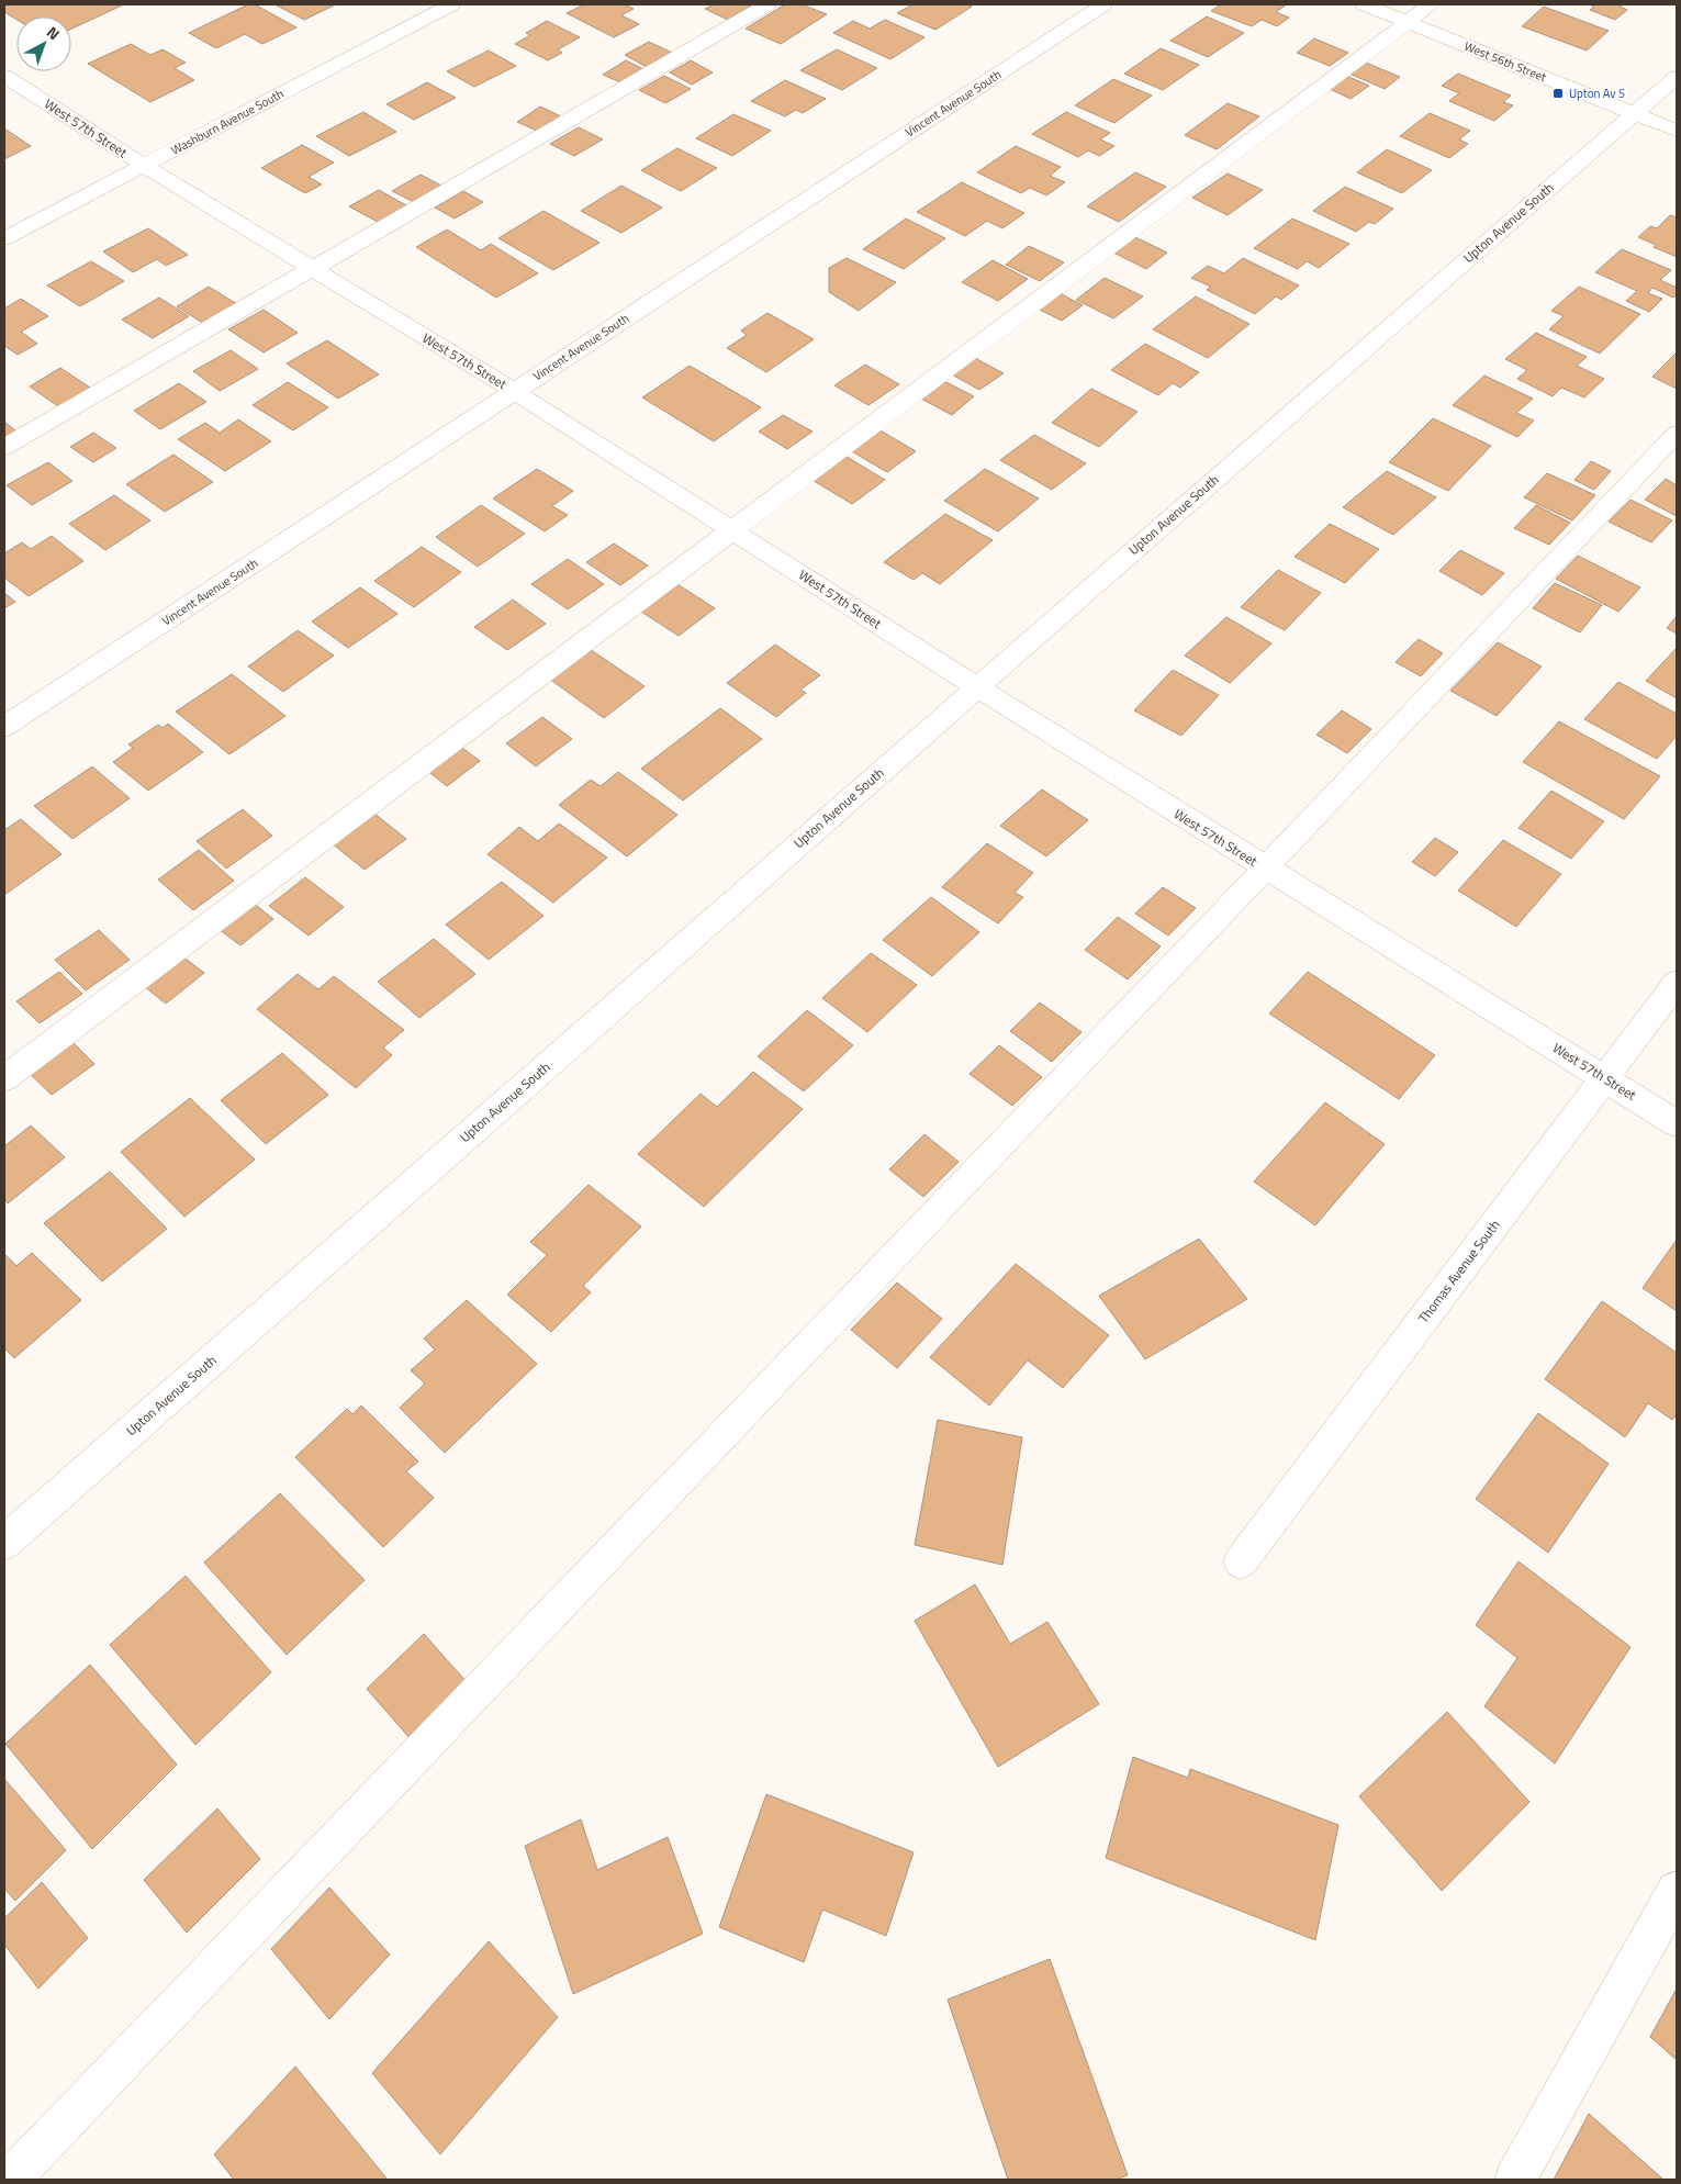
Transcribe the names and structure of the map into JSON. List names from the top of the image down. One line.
{"streets":{"street":["West 56th Street","Vincent Avenue South","Washburn Avenue South","West 57th Street","Upton Avenue South","Thomas Avenue South"]},"crossings":[["West 56th Street","Upton Avenue South"],["Vincent Avenue South","West 57th Street"],["Washburn Avenue South","West 57th Street"],["West 57th Street","Upton Avenue South"],["West 57th Street","Thomas Avenue South"]],"places":{"transit":["Upton Av S"]},"north":"top right"}
